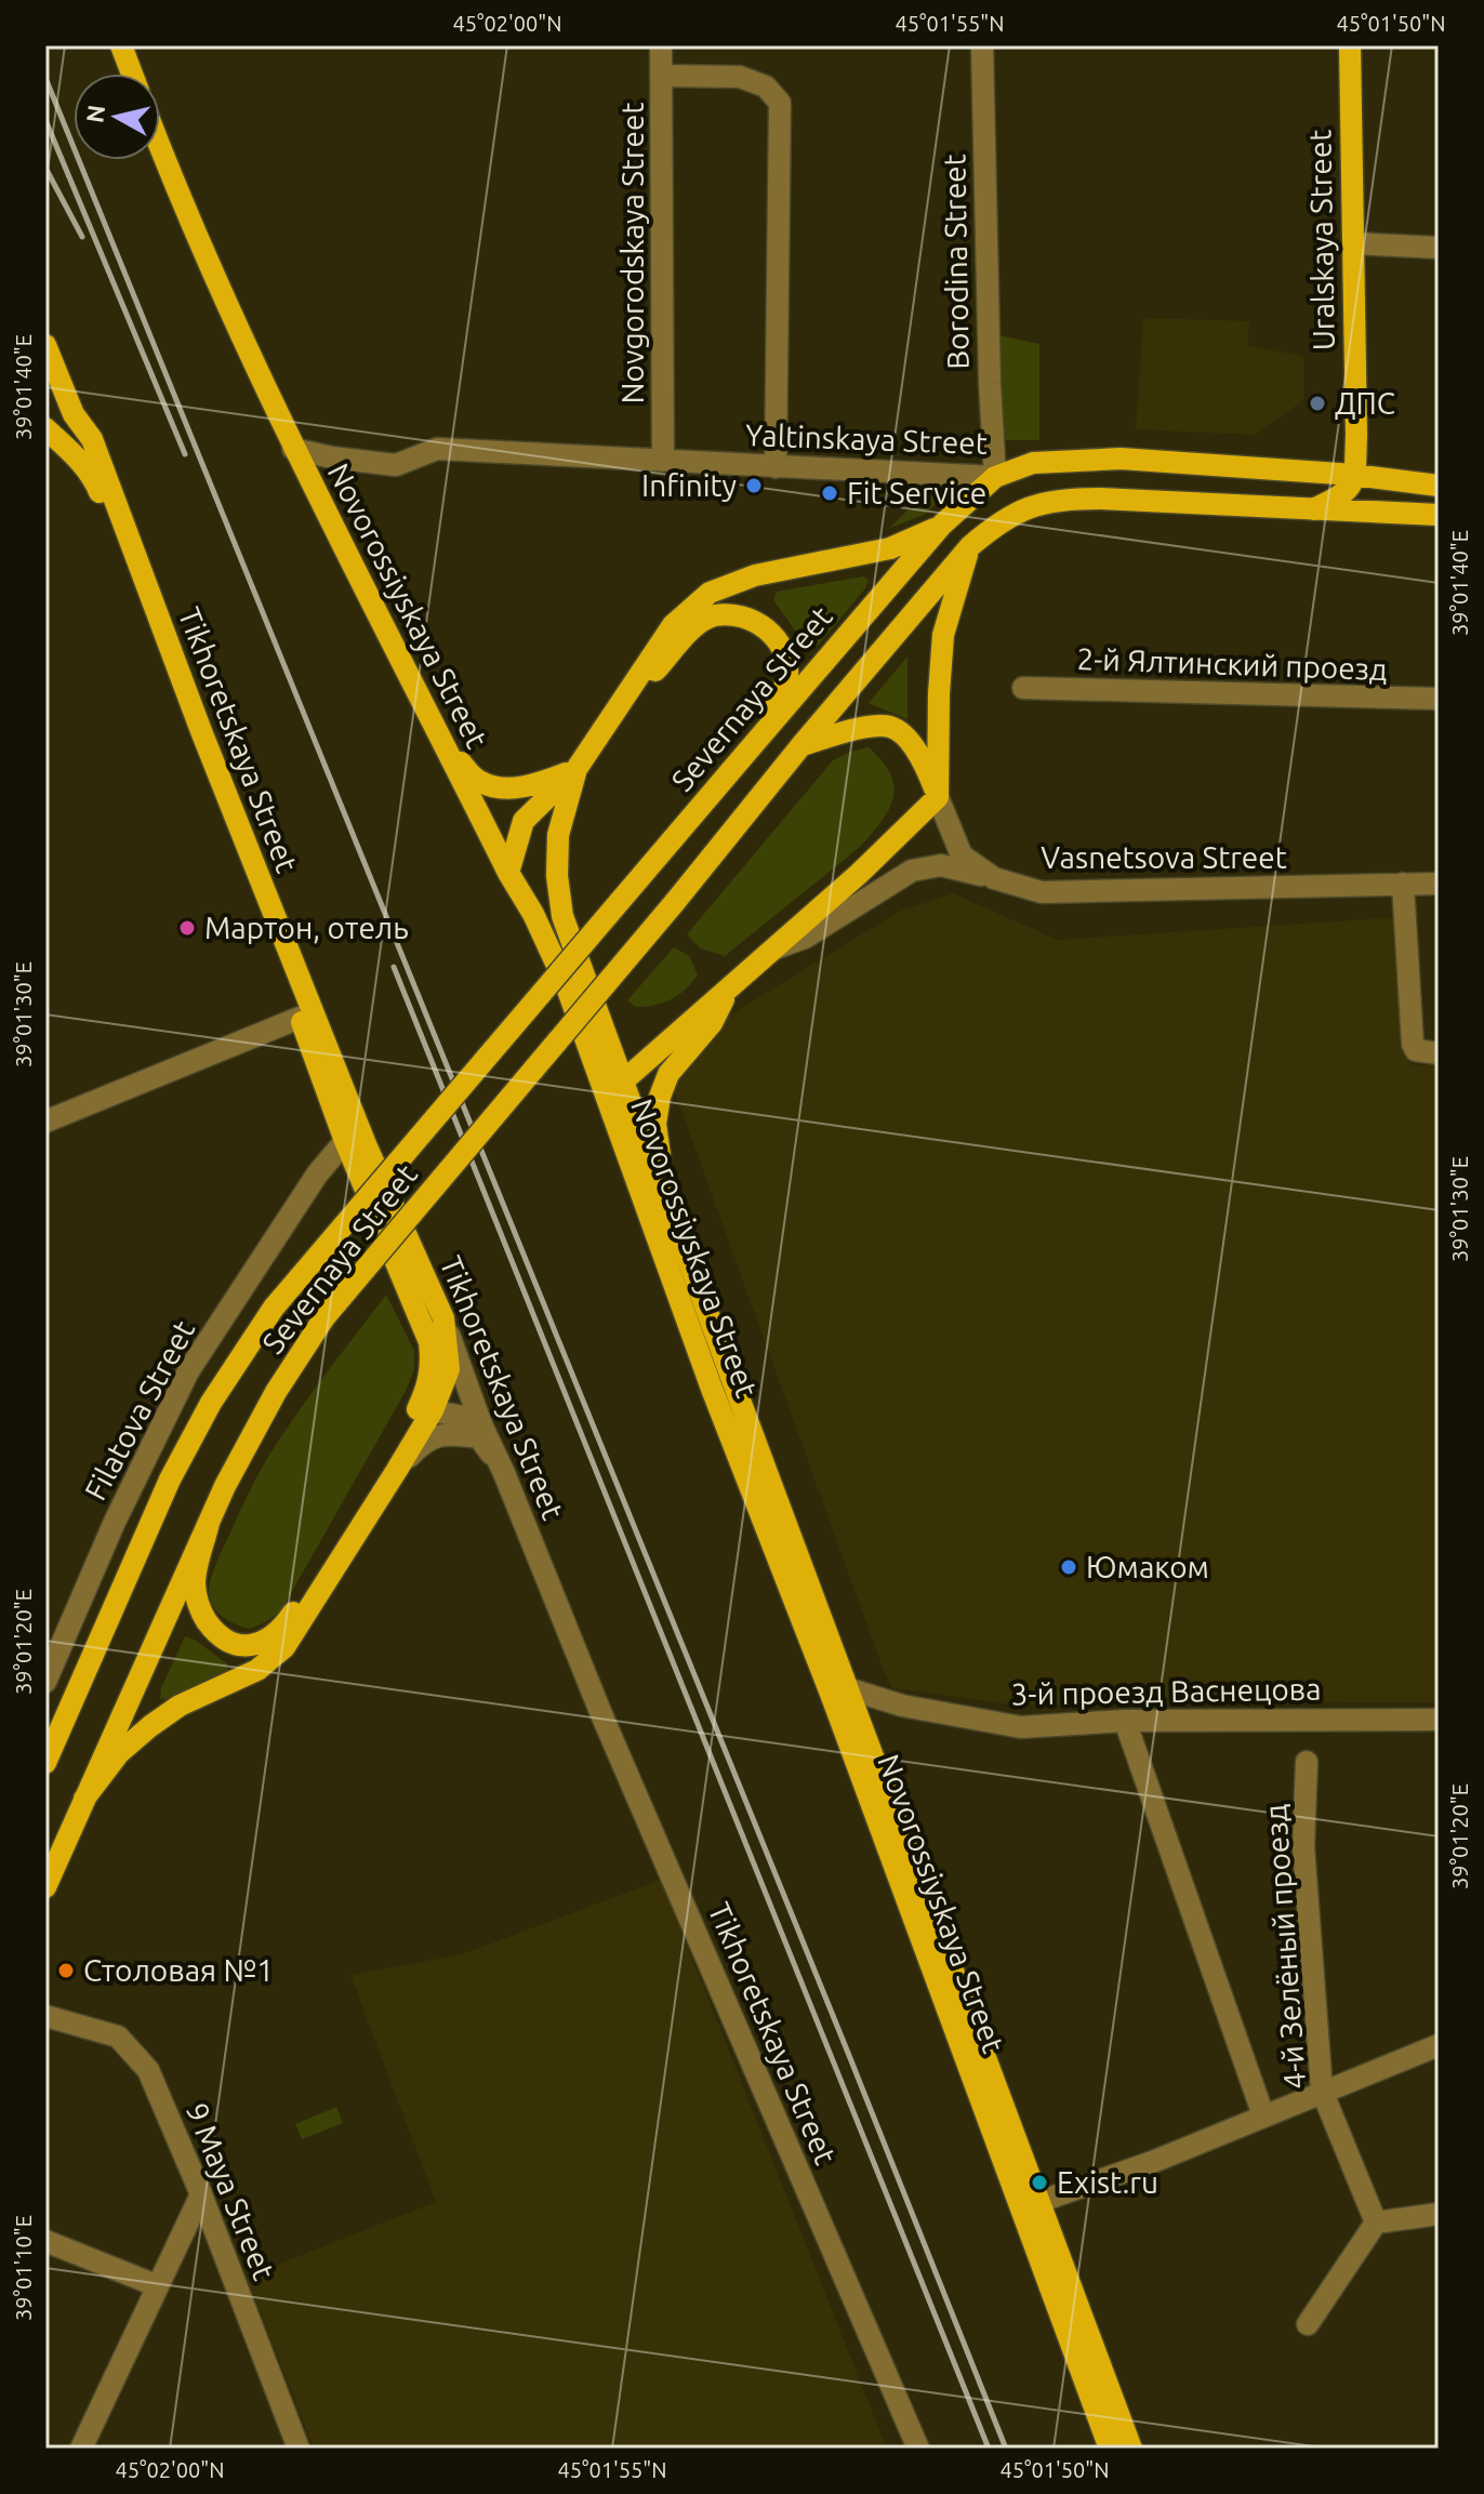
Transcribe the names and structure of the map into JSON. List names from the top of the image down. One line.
{"streets":{"main road":["Uralskaya Street","Yaltinskaya Street","Novorossiyskaya Street","Severnaya Street","Tikhoretskaya Street"],"street":["Novgorodskaya Street","Borodina Street","2-й Ялтинский проезд","Vasnetsova Street","Filatova Street","3-й проезд Васнецова","4-й Зелёный проезд","9 Maya Street"]},"crossings":[["Uralskaya Street","Yaltinskaya Street"],["Novgorodskaya Street","Yaltinskaya Street"],["Borodina Street","Yaltinskaya Street"],["Borodina Street","Severnaya Street"],["Yaltinskaya Street","Novorossiyskaya Street"],["Yaltinskaya Street","Severnaya Street"],["Novorossiyskaya Street","Severnaya Street"],["Novorossiyskaya Street","3-й проезд Васнецова"],["Tikhoretskaya Street","Filatova Street"]],"places":["ДПС","Infinity","Fit Service","Мартон, отель","Юмаком","Столовая №1","Exist.ru"],"north":"left","coordinates":["45°02'00\"N","45°01'55\"N","45°01'50\"N","39°01'40\"E","39°01'30\"E","39°01'20\"E","39°01'10\"E"]}
